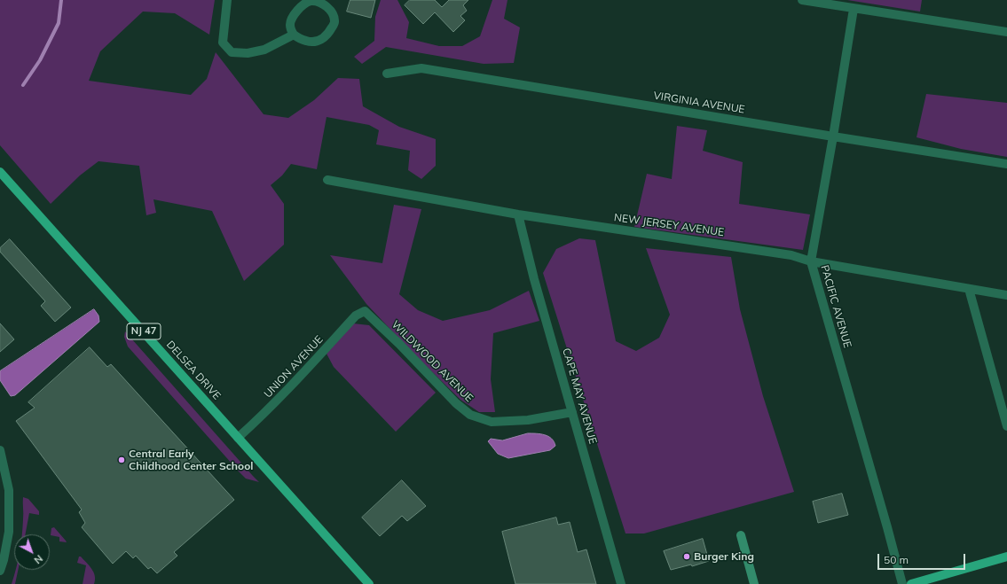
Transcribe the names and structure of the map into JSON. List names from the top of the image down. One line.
{"streets":{"main road":["NJ 47","DELSEA DRIVE"],"street":["VIRGINIA AVENUE","NEW JERSEY AVENUE","PACIFIC AVENUE","WILDWOOD AVENUE","UNION AVENUE","CAPE MAY AVENUE"]},"crossings":[["VIRGINIA AVENUE","PACIFIC AVENUE"],["NEW JERSEY AVENUE","PACIFIC AVENUE"],["NEW JERSEY AVENUE","CAPE MAY AVENUE"],["WILDWOOD AVENUE","UNION AVENUE"],["WILDWOOD AVENUE","CAPE MAY AVENUE"],["UNION AVENUE","DELSEA DRIVE"]],"places":["Central Early Childhood Center School","Burger King"],"scale_bar":"50 m","north":"bottom right"}
